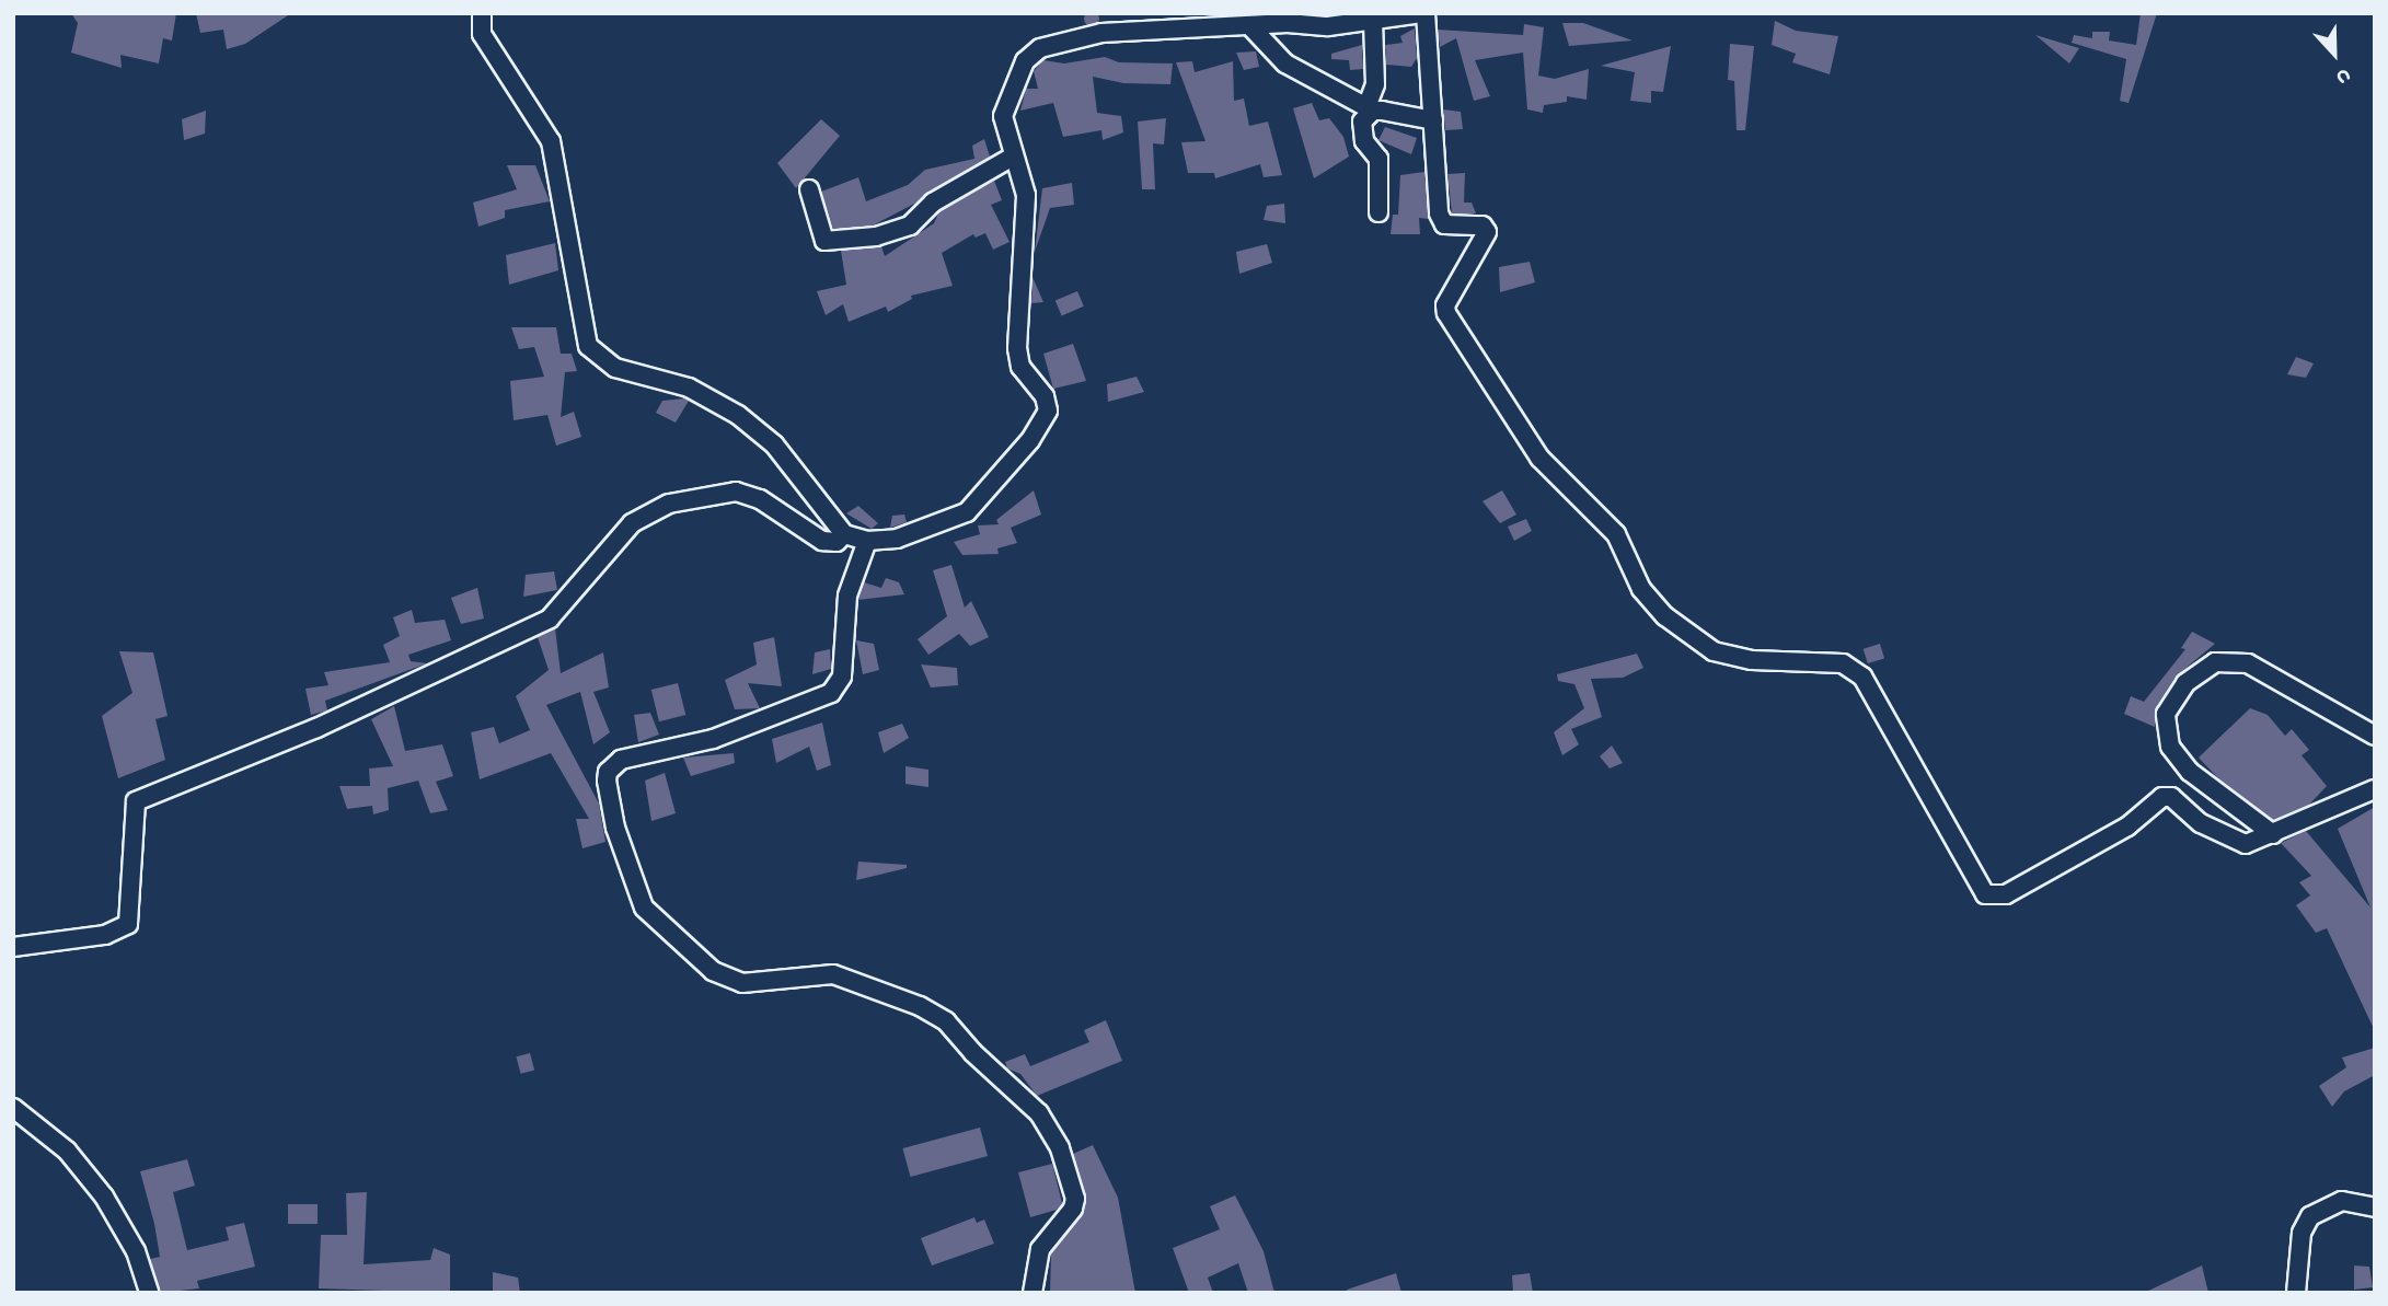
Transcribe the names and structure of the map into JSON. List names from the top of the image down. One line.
{"north":"bottom"}
